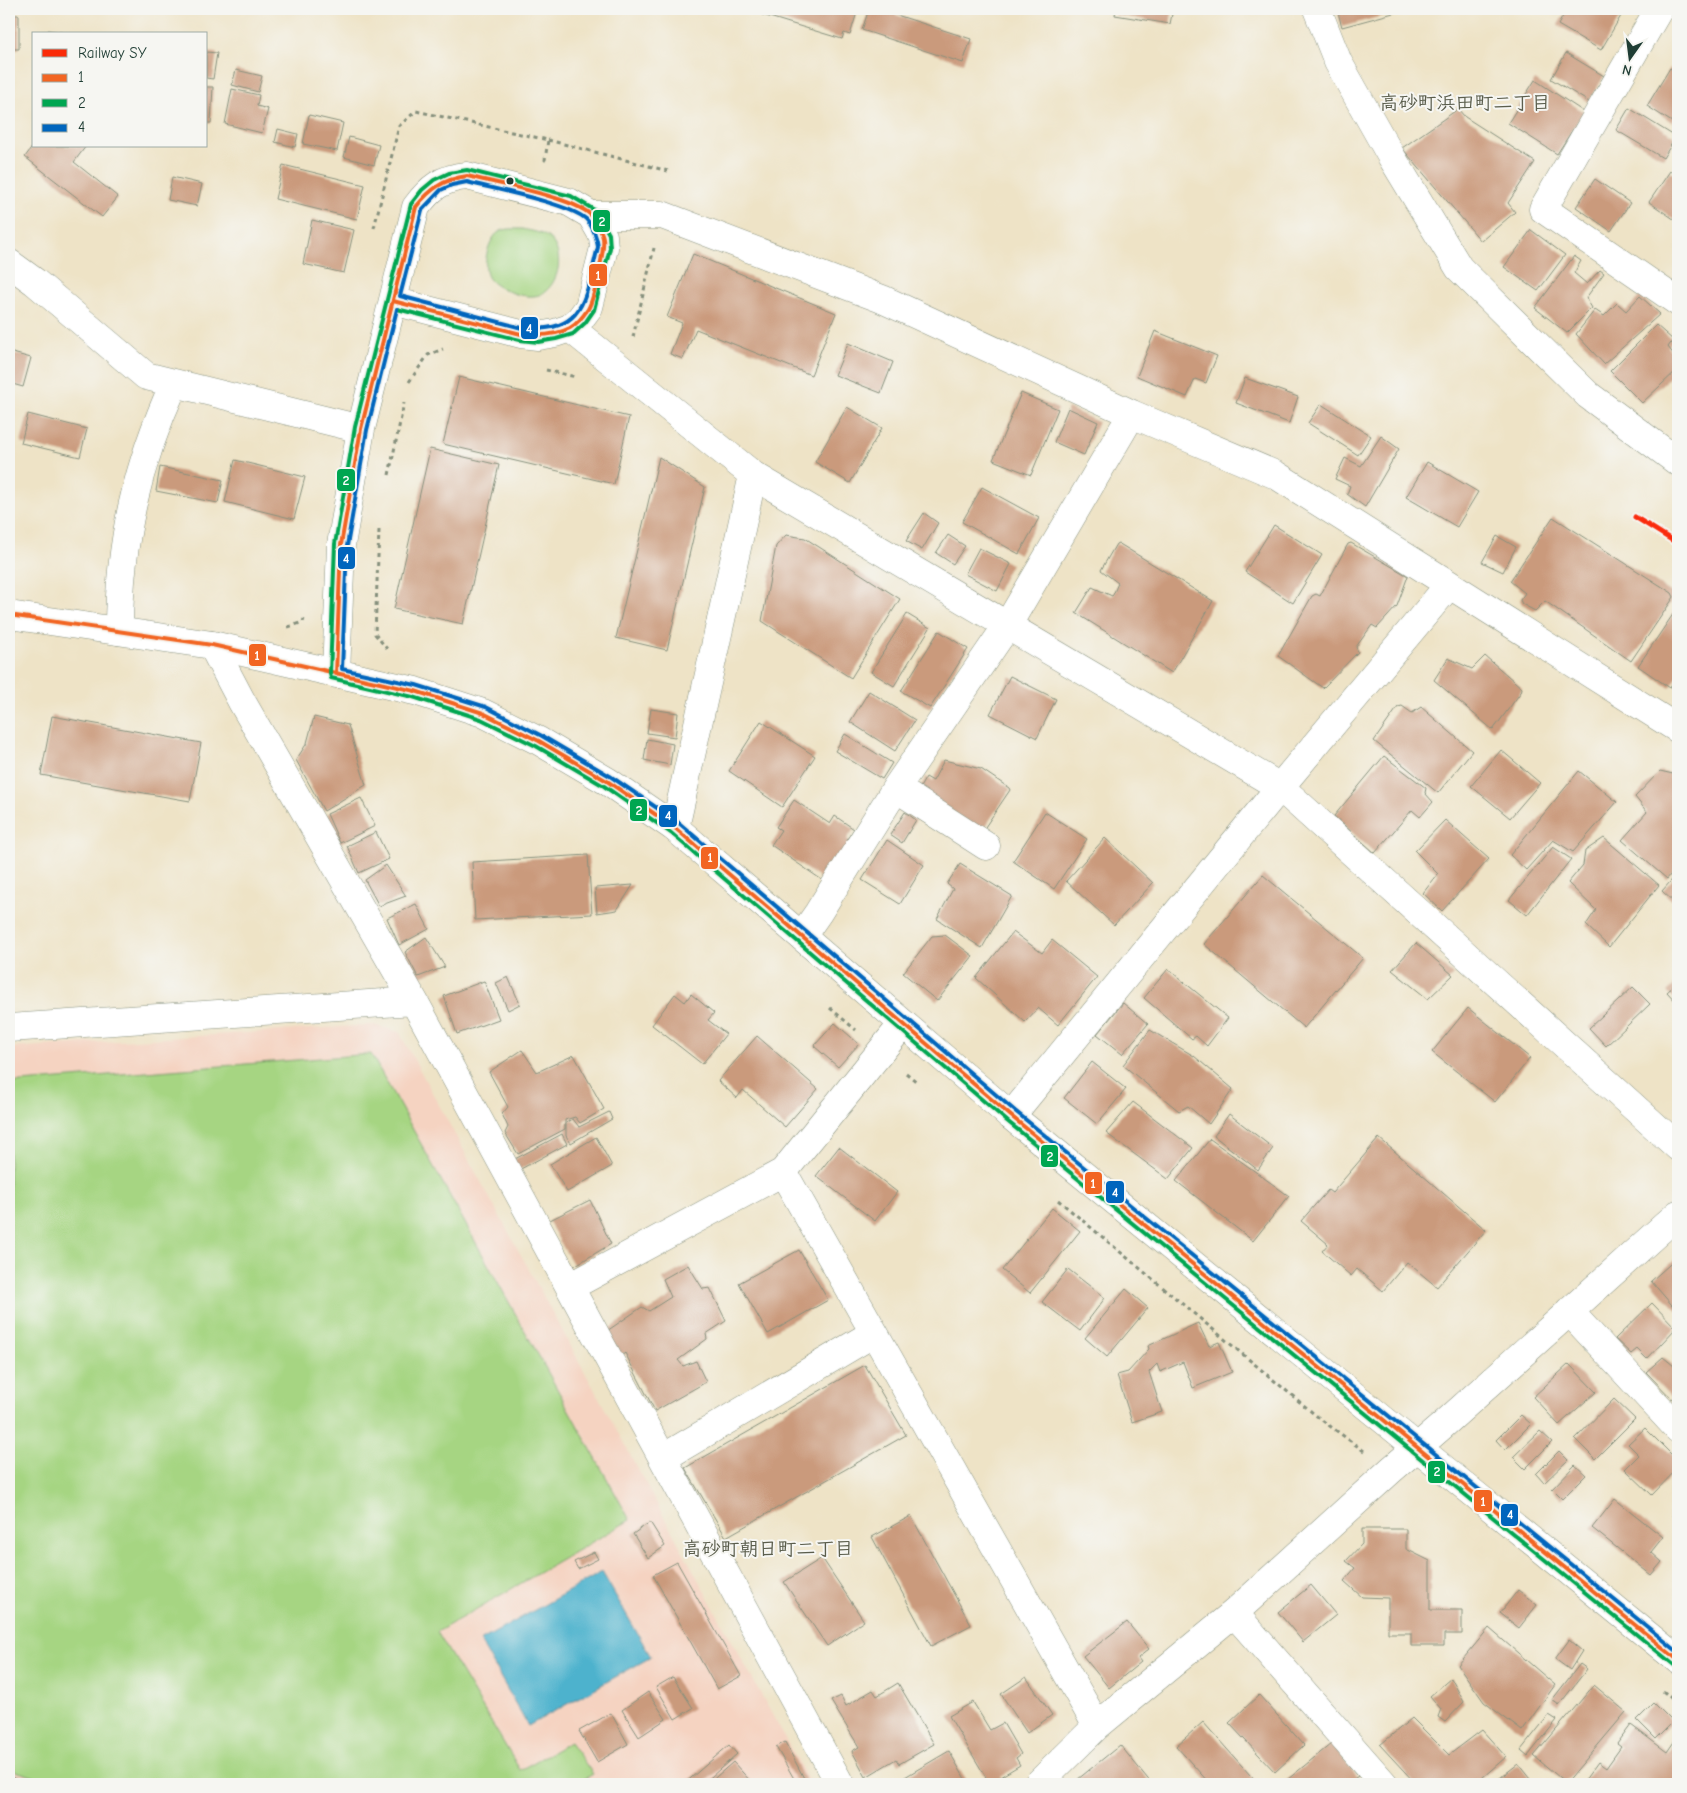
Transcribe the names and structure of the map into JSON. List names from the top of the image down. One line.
{"districts":["高砂町浜田町二丁目","高砂町朝日町二丁目"],"lines":["transit line 2","transit line 1","transit line 4","rail line SY"],"legend":["Railway SY","1","2","4"],"north":"bottom"}
